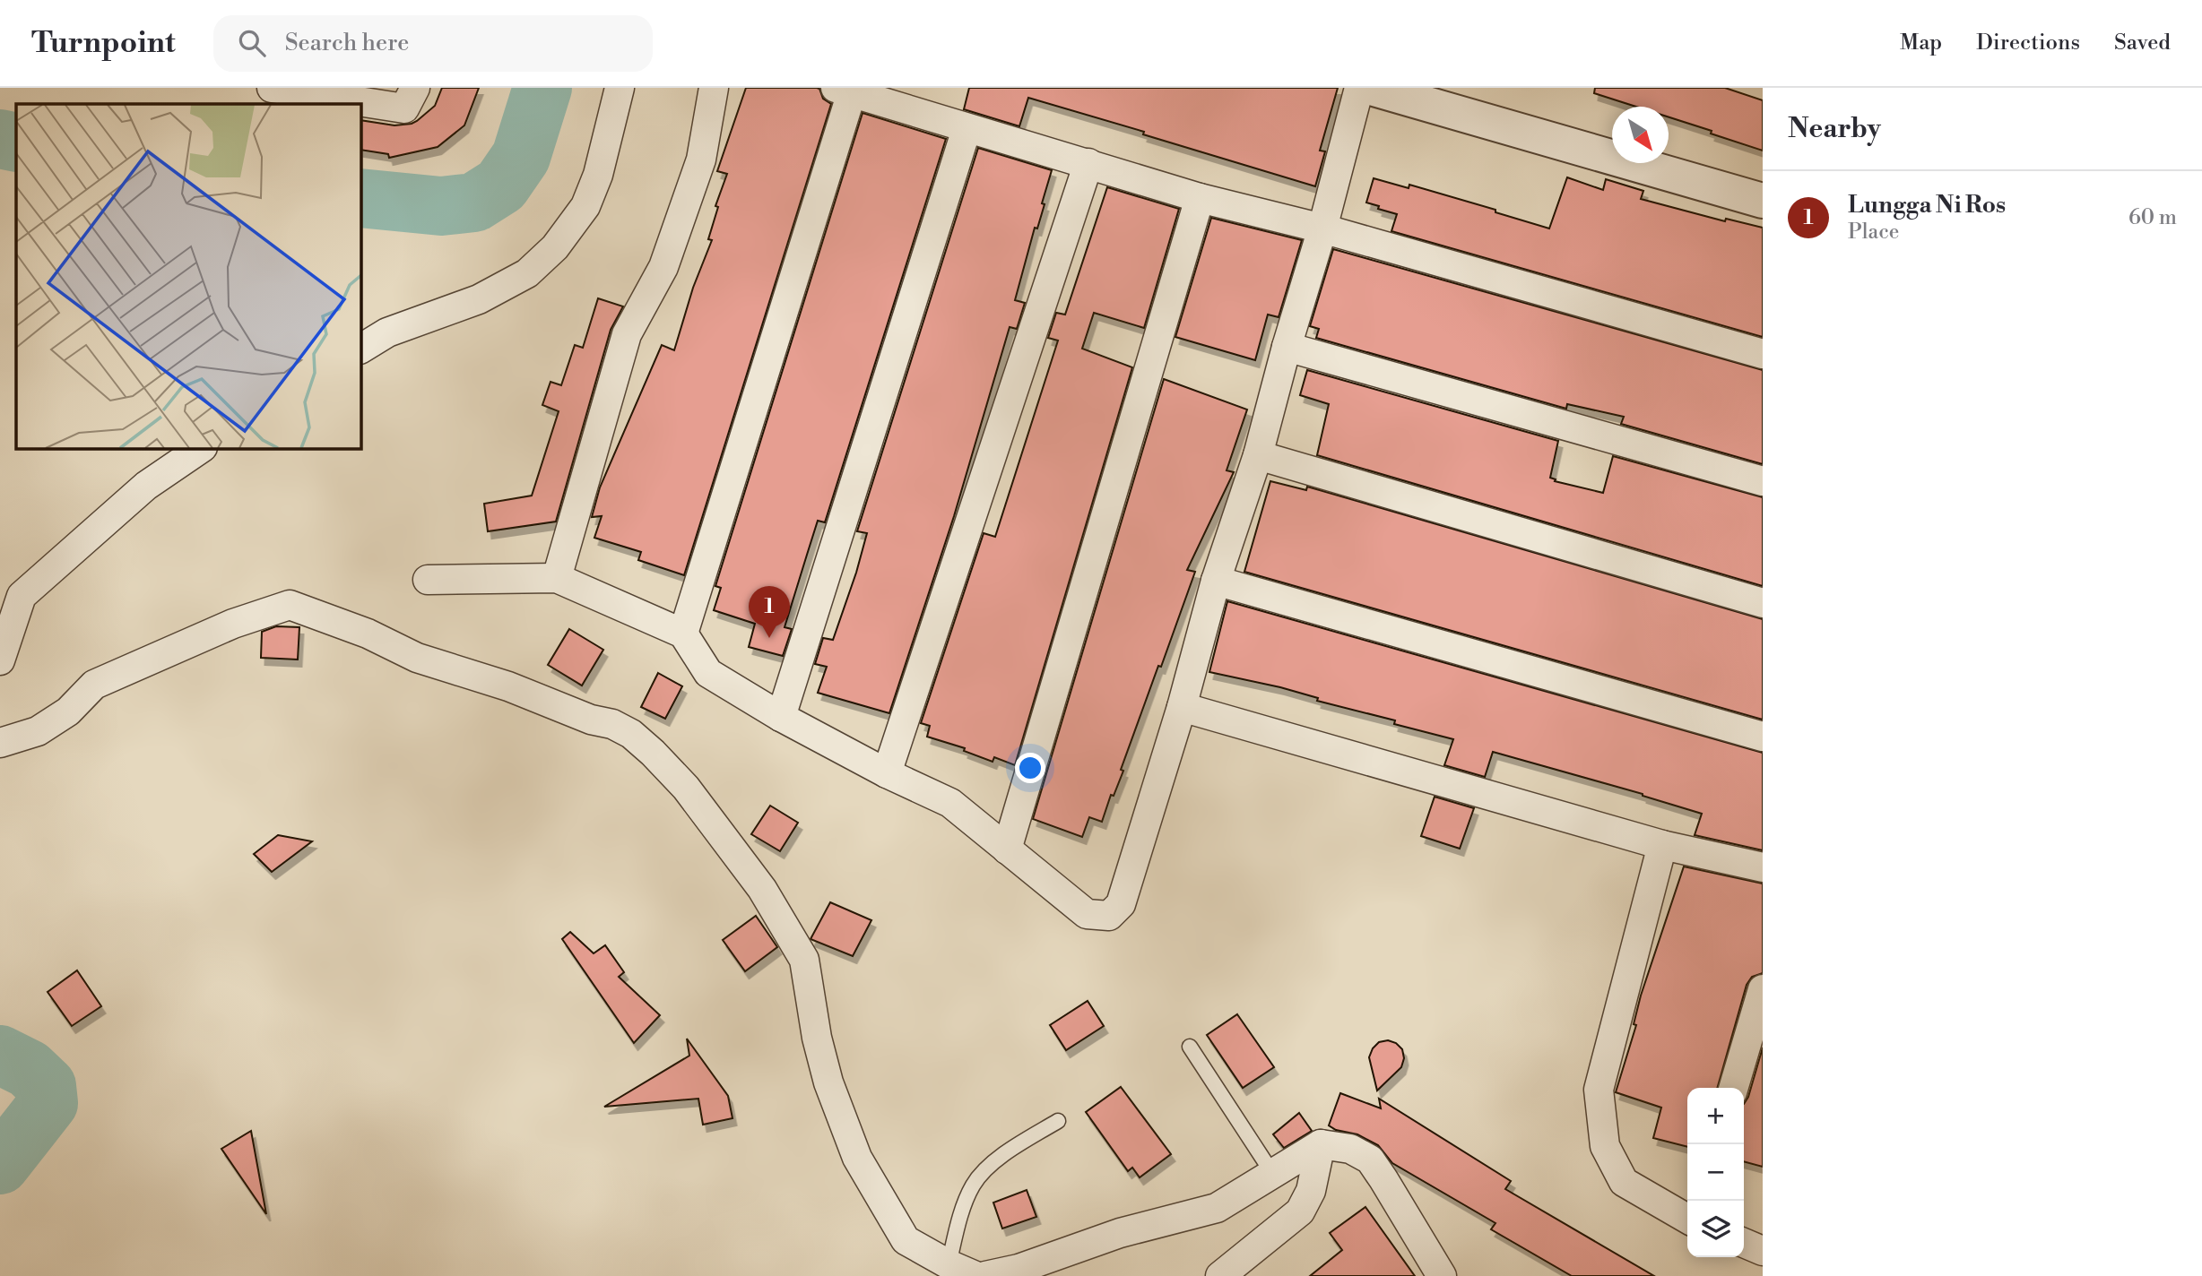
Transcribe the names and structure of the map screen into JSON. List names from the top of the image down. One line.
{"north":"bottom right","page":{"header":"Turnpoint","search":"Search here","nav":["Map","Directions","Saved"],"heading":"Nearby","list":[{"mark":"1","name":"Lungga Ni Ros","note":"Place","value":"60 m"}],"pins":"1","map_buttons":["+","−"]}}
